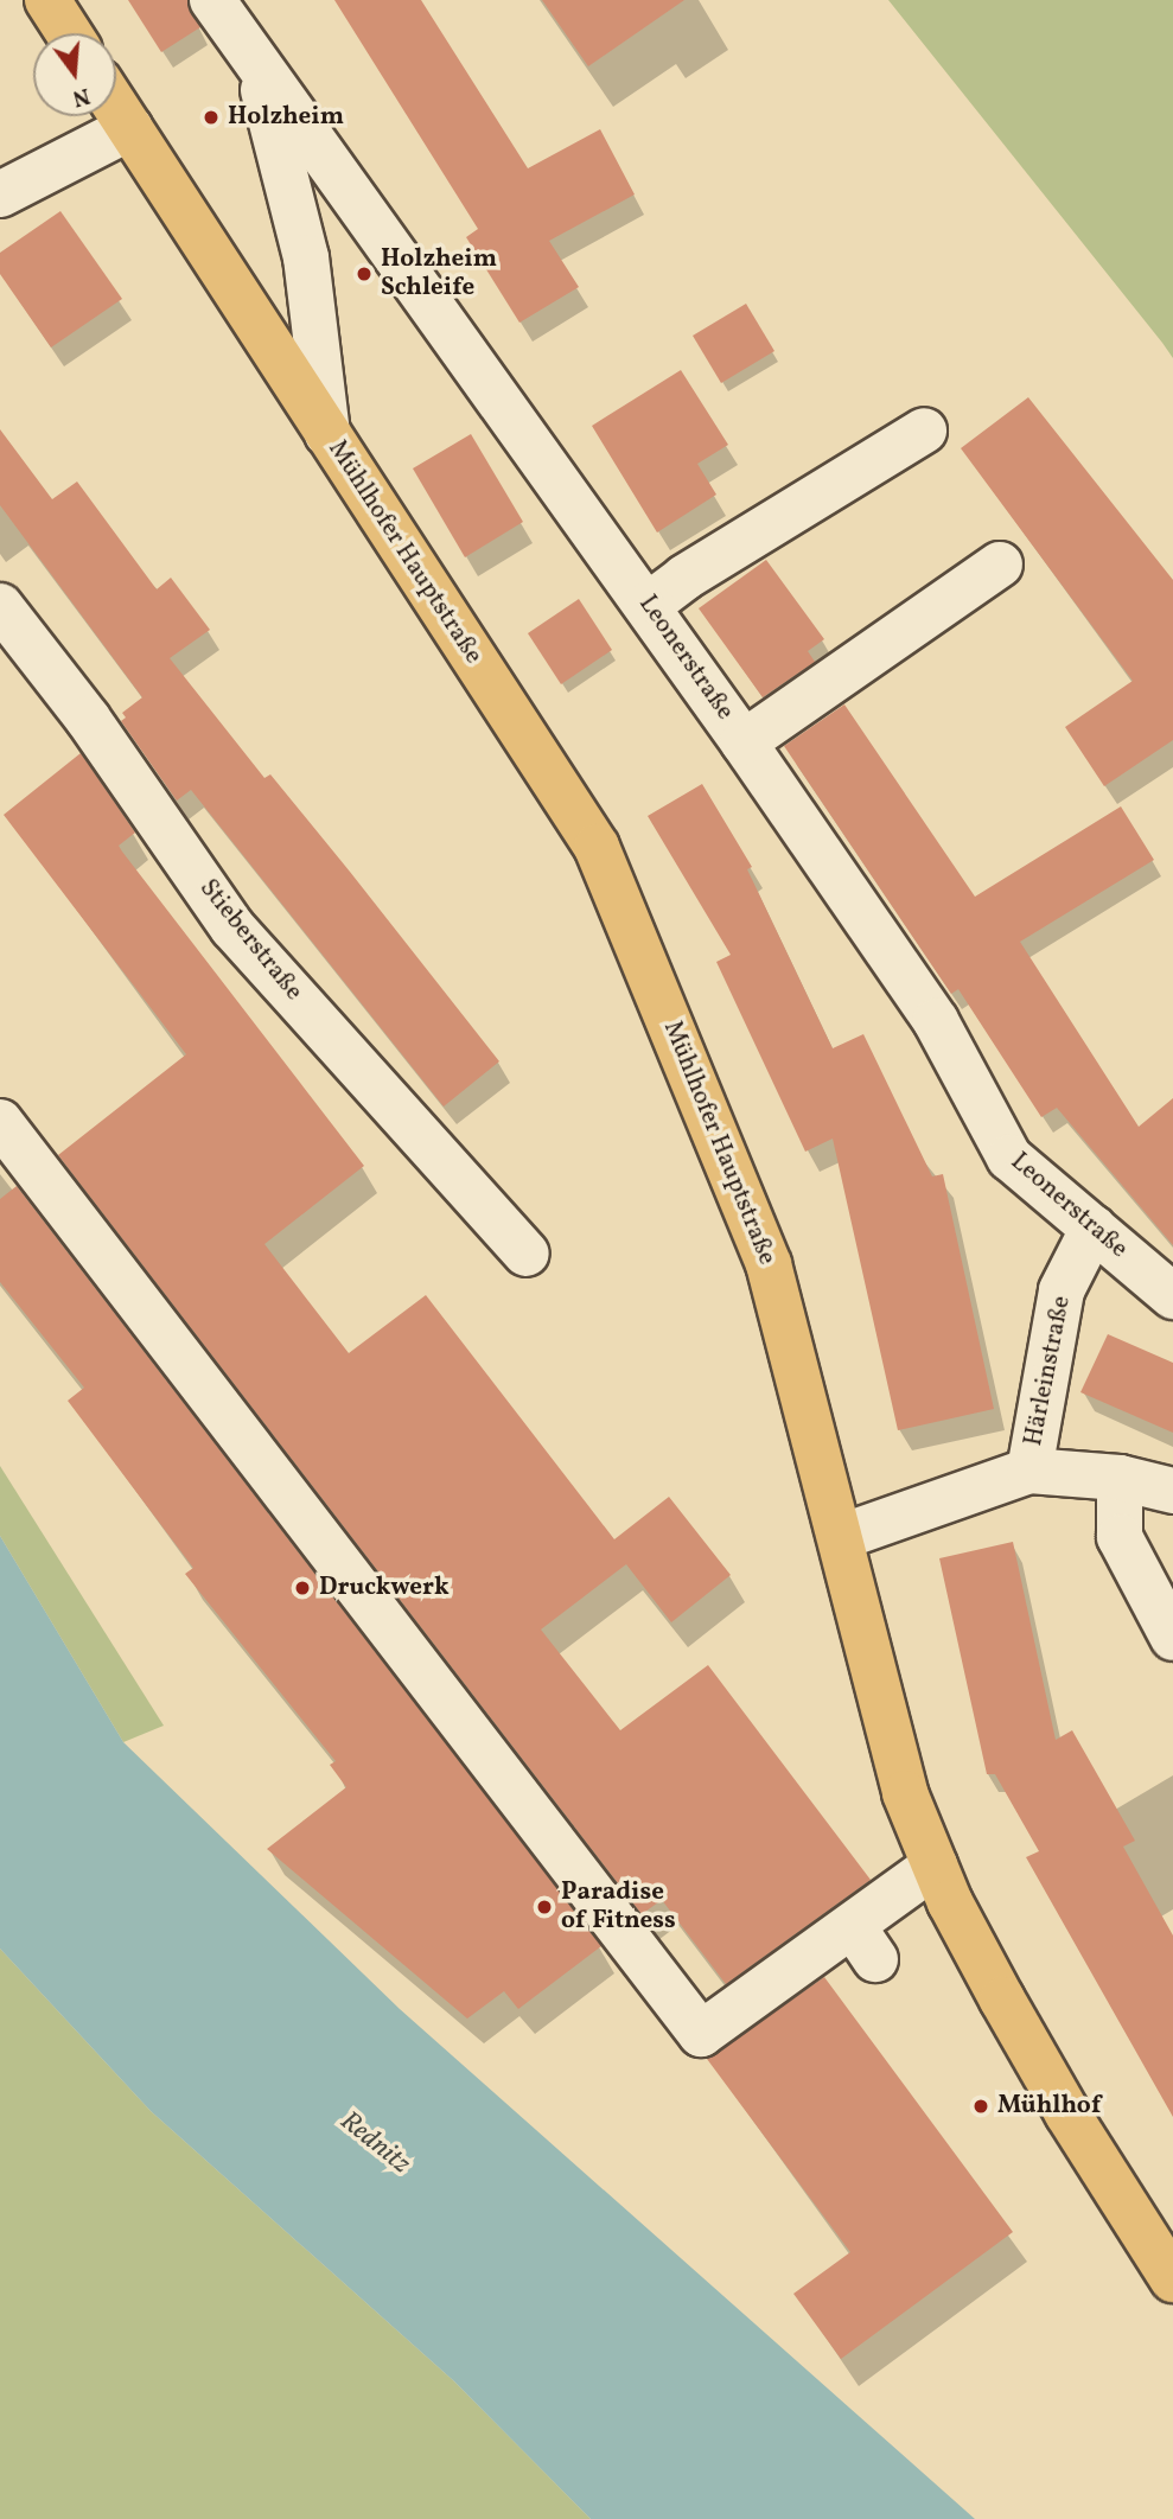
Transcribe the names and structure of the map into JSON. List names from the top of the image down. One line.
{"streets":{"main road":["Mühlhofer Hauptstraße"],"street":["Leonerstraße","Stieberstraße","Härleinstraße"]},"crossings":[["Leonerstraße","Härleinstraße"]],"water":["Rednitz"],"places":["Holzheim","Holzheim Schleife","Druckwerk","Paradise of Fitness","Mühlhof"],"north":"bottom"}
